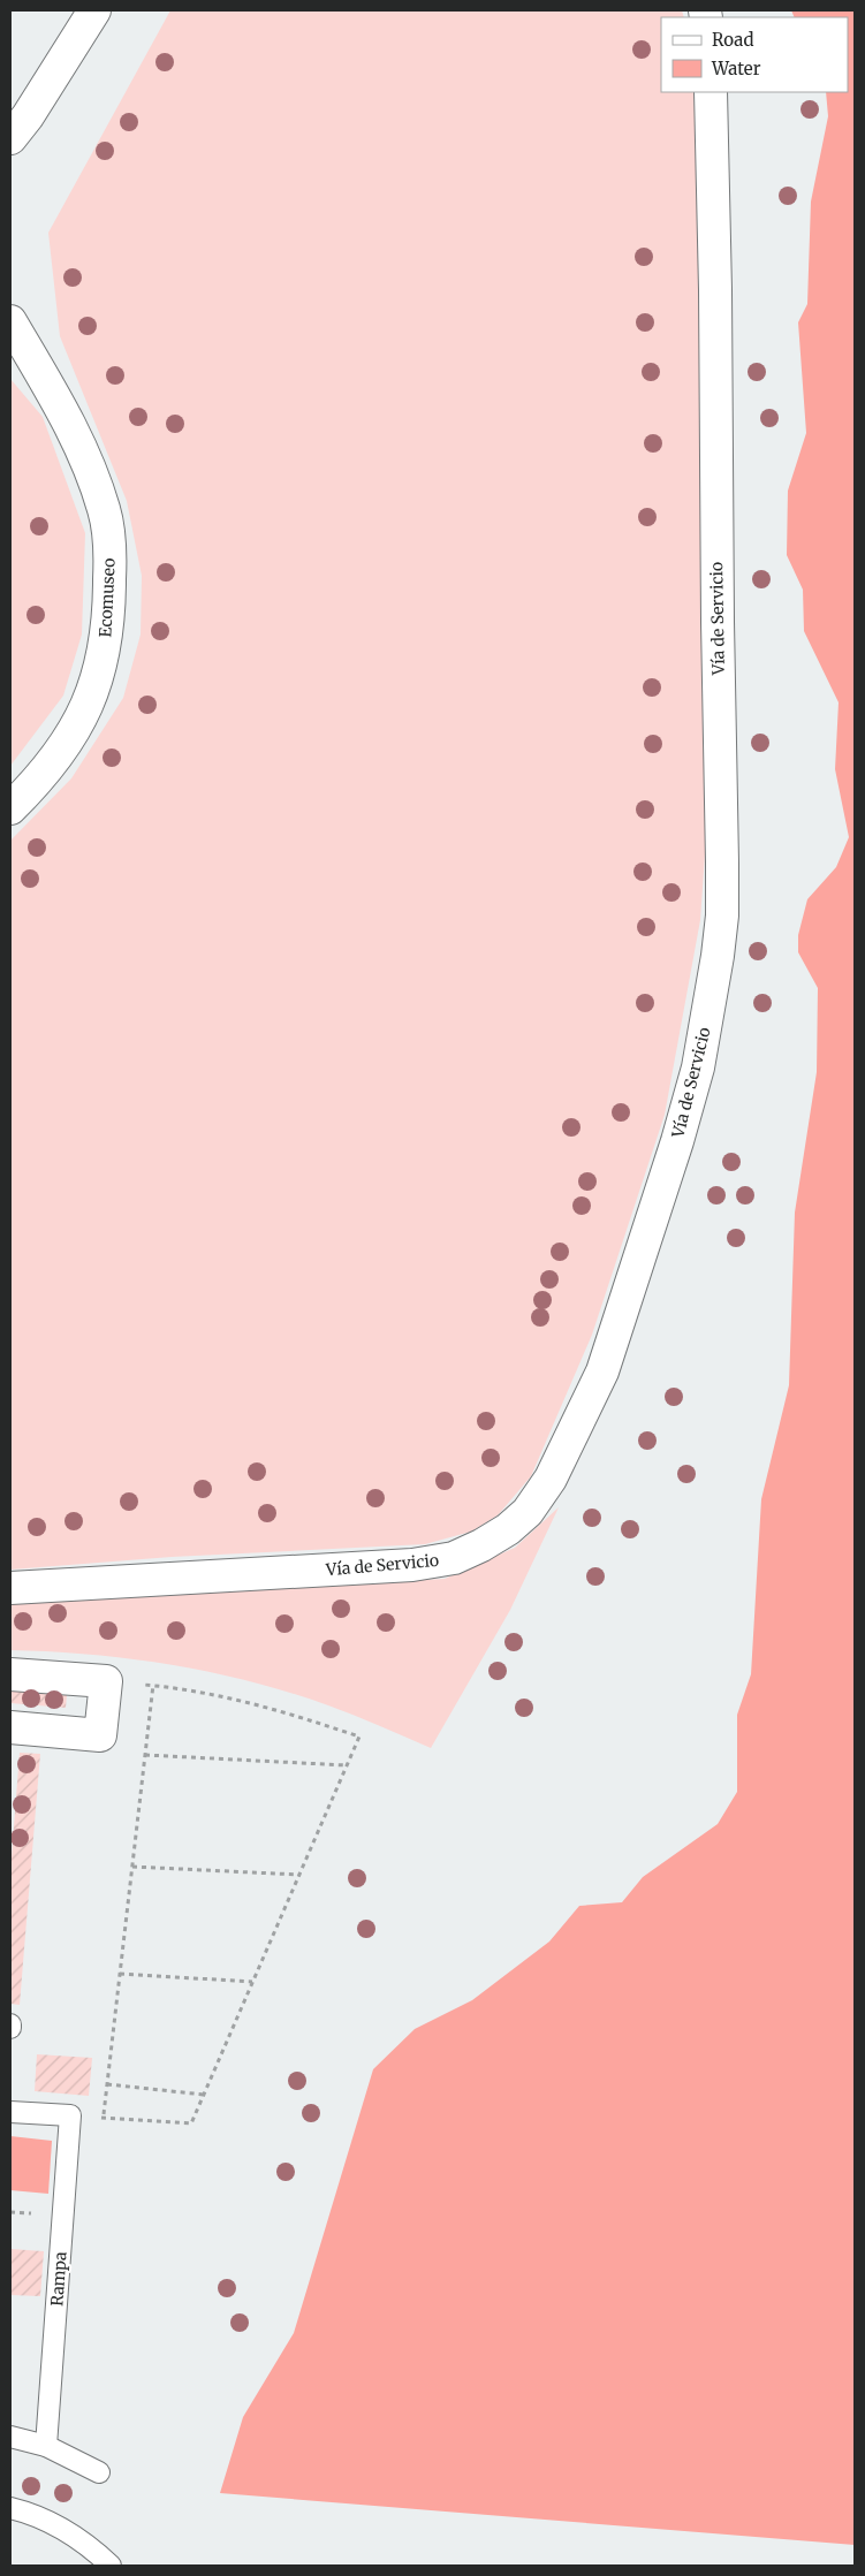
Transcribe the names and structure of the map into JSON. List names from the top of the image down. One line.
{"streets":{"street":["Ecomuseo","Vía de Servicio"],"lane":["Rampa"]},"legend":["Road","Water"]}
